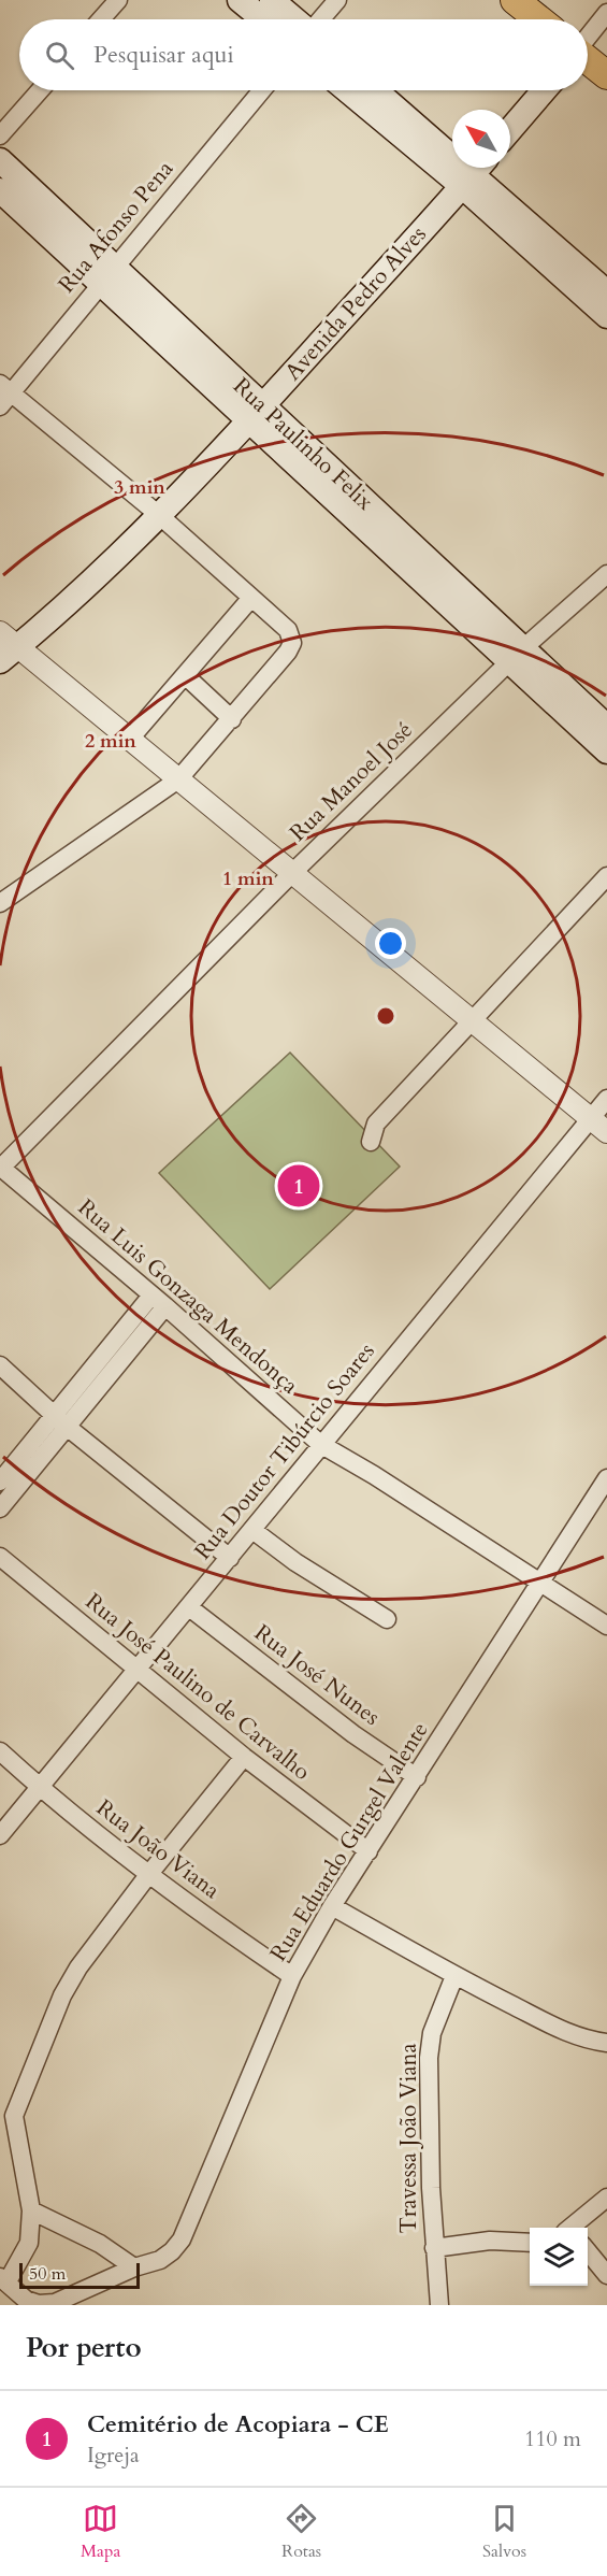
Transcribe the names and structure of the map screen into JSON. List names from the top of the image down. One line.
{"streets":{"main road":["Avenida Pedro Alves","Rua Paulinho Felix"],"street":["Rua Afonso Pena","Rua Manoel José","Rua Luis Gonzaga Mendonça","Rua Doutor Tibúrcio Soares","Rua José Nunes","Rua José Paulino de Carvalho","Rua Eduardo Gurgel Valente","Rua João Viana","Travessa João Viana"]},"crossings":[["Rua Afonso Pena","Rua Paulinho Felix"],["Avenida Pedro Alves","Rua Paulinho Felix"],["Rua Paulinho Felix","Rua Manoel José"],["Rua Manoel José","Rua Luis Gonzaga Mendonça"],["Rua Luis Gonzaga Mendonça","Rua Doutor Tibúrcio Soares"],["Rua Luis Gonzaga Mendonça","Rua Eduardo Gurgel Valente"],["Rua Doutor Tibúrcio Soares","Rua José Nunes"],["Rua Doutor Tibúrcio Soares","Rua José Paulino de Carvalho"],["Rua Doutor Tibúrcio Soares","Rua João Viana"],["Rua José Nunes","Rua Eduardo Gurgel Valente"],["Rua José Paulino de Carvalho","Rua Eduardo Gurgel Valente"],["Rua Eduardo Gurgel Valente","Rua João Viana"]],"scale_bar":"50 m","north":"top left","page":{"search":"Pesquisar aqui","pins":"1","scale":"50 m","heading":"Por perto","list":[{"mark":"1","name":"Cemitério de Acopiara - CE","note":"Igreja","value":"110 m"}],"nav":["Mapa","Rotas","Salvos"]},"rings":["3 min","2 min","1 min"]}
